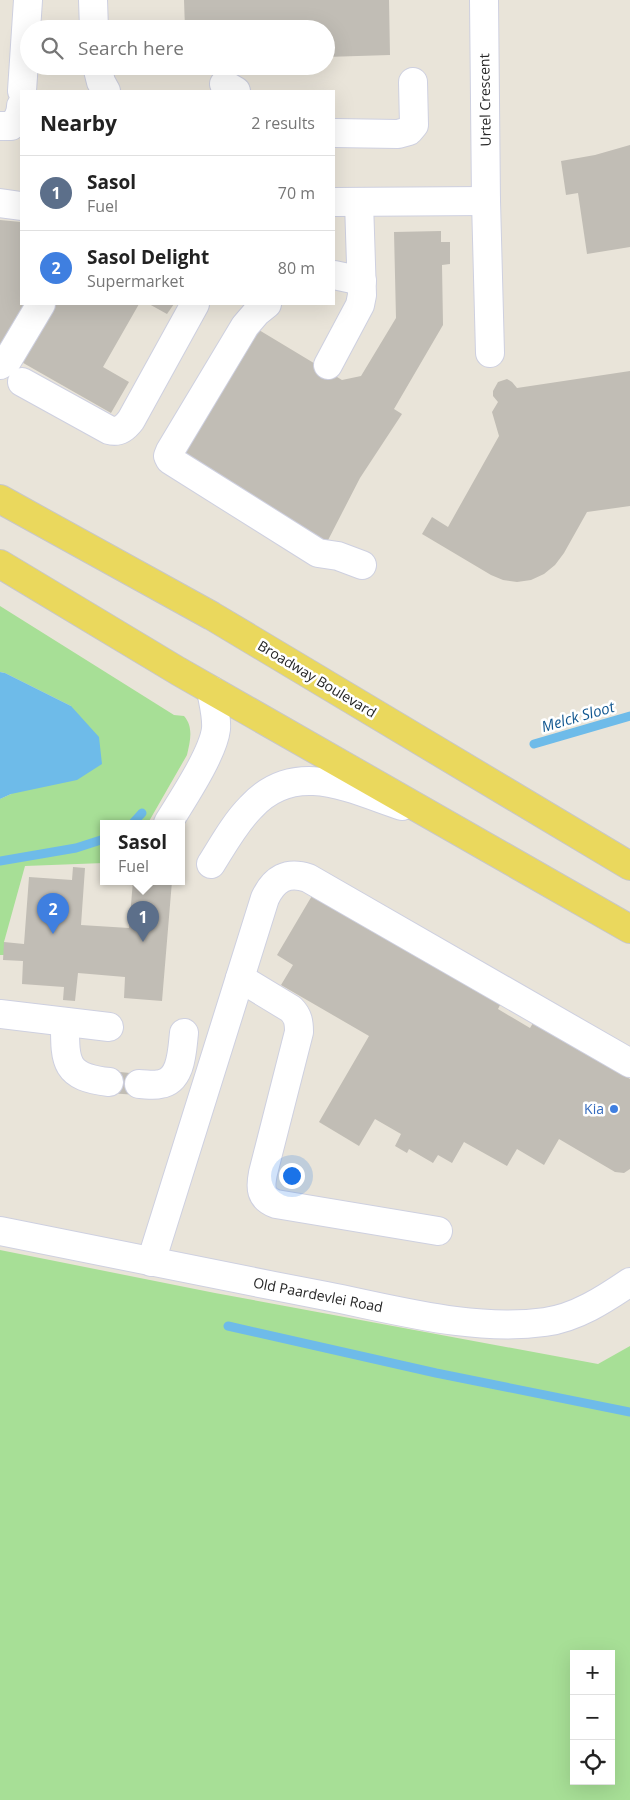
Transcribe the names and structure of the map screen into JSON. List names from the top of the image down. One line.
{"streets":{"main road":["Broadway Boulevard"],"street":["Urtel Crescent","Old Paardevlei Road"]},"water":["Melck Sloot"],"places":["Kia"],"page":{"search":"Search here","heading":["Nearby","2 results"],"list":[{"mark":"1","name":"Sasol","note":"Fuel","value":"70 m"},{"mark":"2","name":"Sasol Delight","note":"Supermarket","value":"80 m"}],"popup":["Sasol","Fuel"],"pins":["2","1"],"map_buttons":["+","−"]}}
